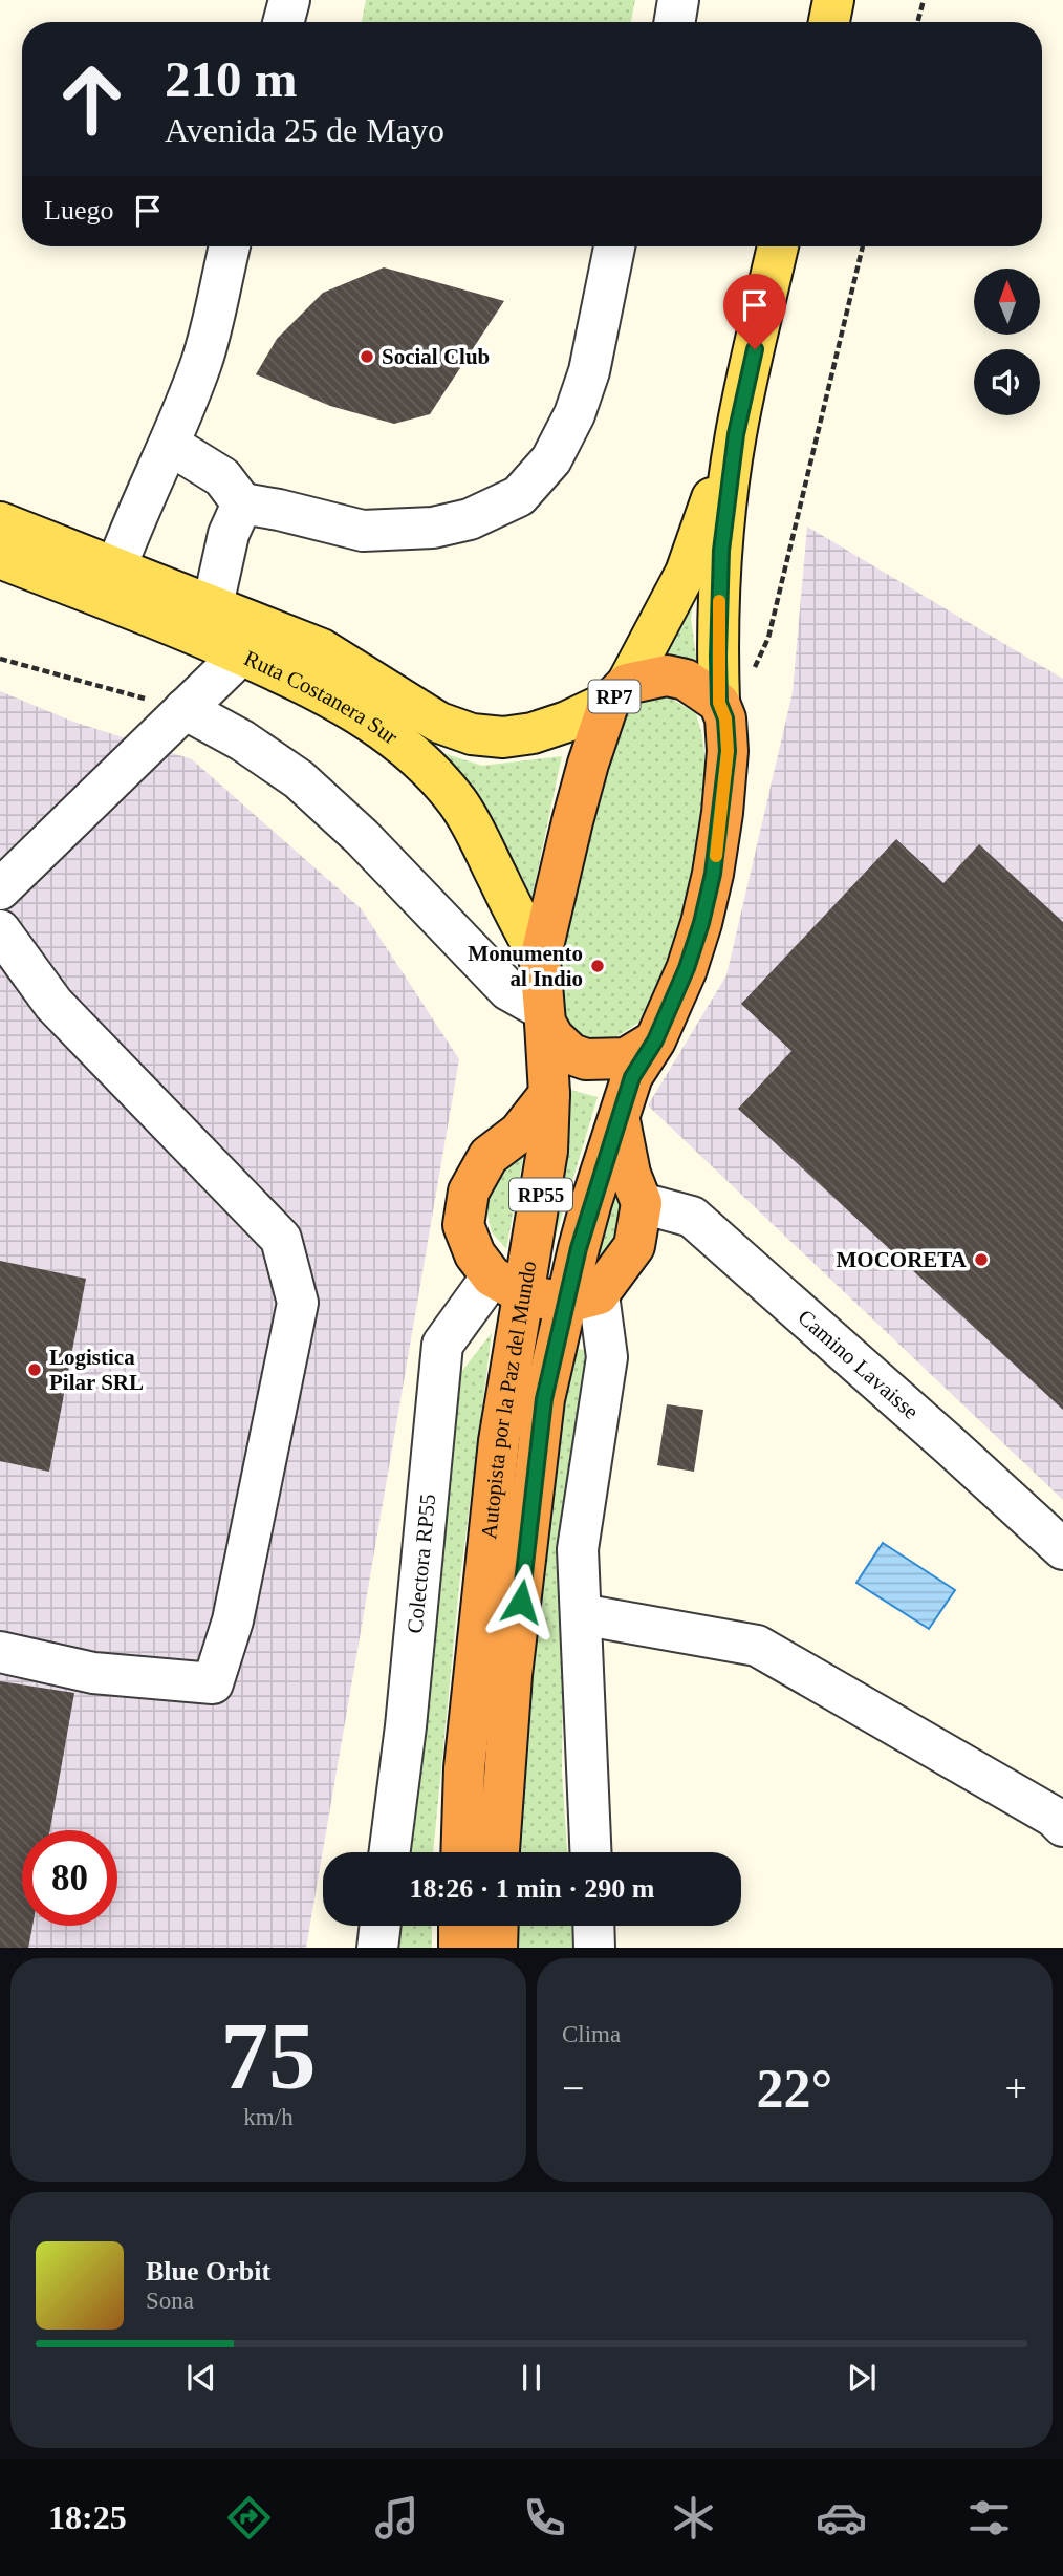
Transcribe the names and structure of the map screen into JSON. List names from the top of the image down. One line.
{"streets":{"highway":["RP7","RP55","Autopista por la Paz del Mundo"],"main road":["Ruta Costanera Sur"],"street":["Camino Lavaisse","Colectora RP55"]},"crossings":[["RP7","Ruta Costanera Sur"],["RP7","Autopista por la Paz del Mundo"],["Ruta Costanera Sur","Autopista por la Paz del Mundo"],["Autopista por la Paz del Mundo","Colectora RP55"]],"places":["Social Club","Monumento al Indio","MOCORETA","Logistica Pilar SRL"],"north":"top","page":{"turn":["210 m","Avenida 25 de Mayo"],"then":"Luego","limit":"80","trip":"18:26 · 1 min · 290 m","tile":[["75","km/h"],"Clima"],"heat":["−","22°","+"],"song":["Blue Orbit","Sona"],"tabs":"18:25"}}
